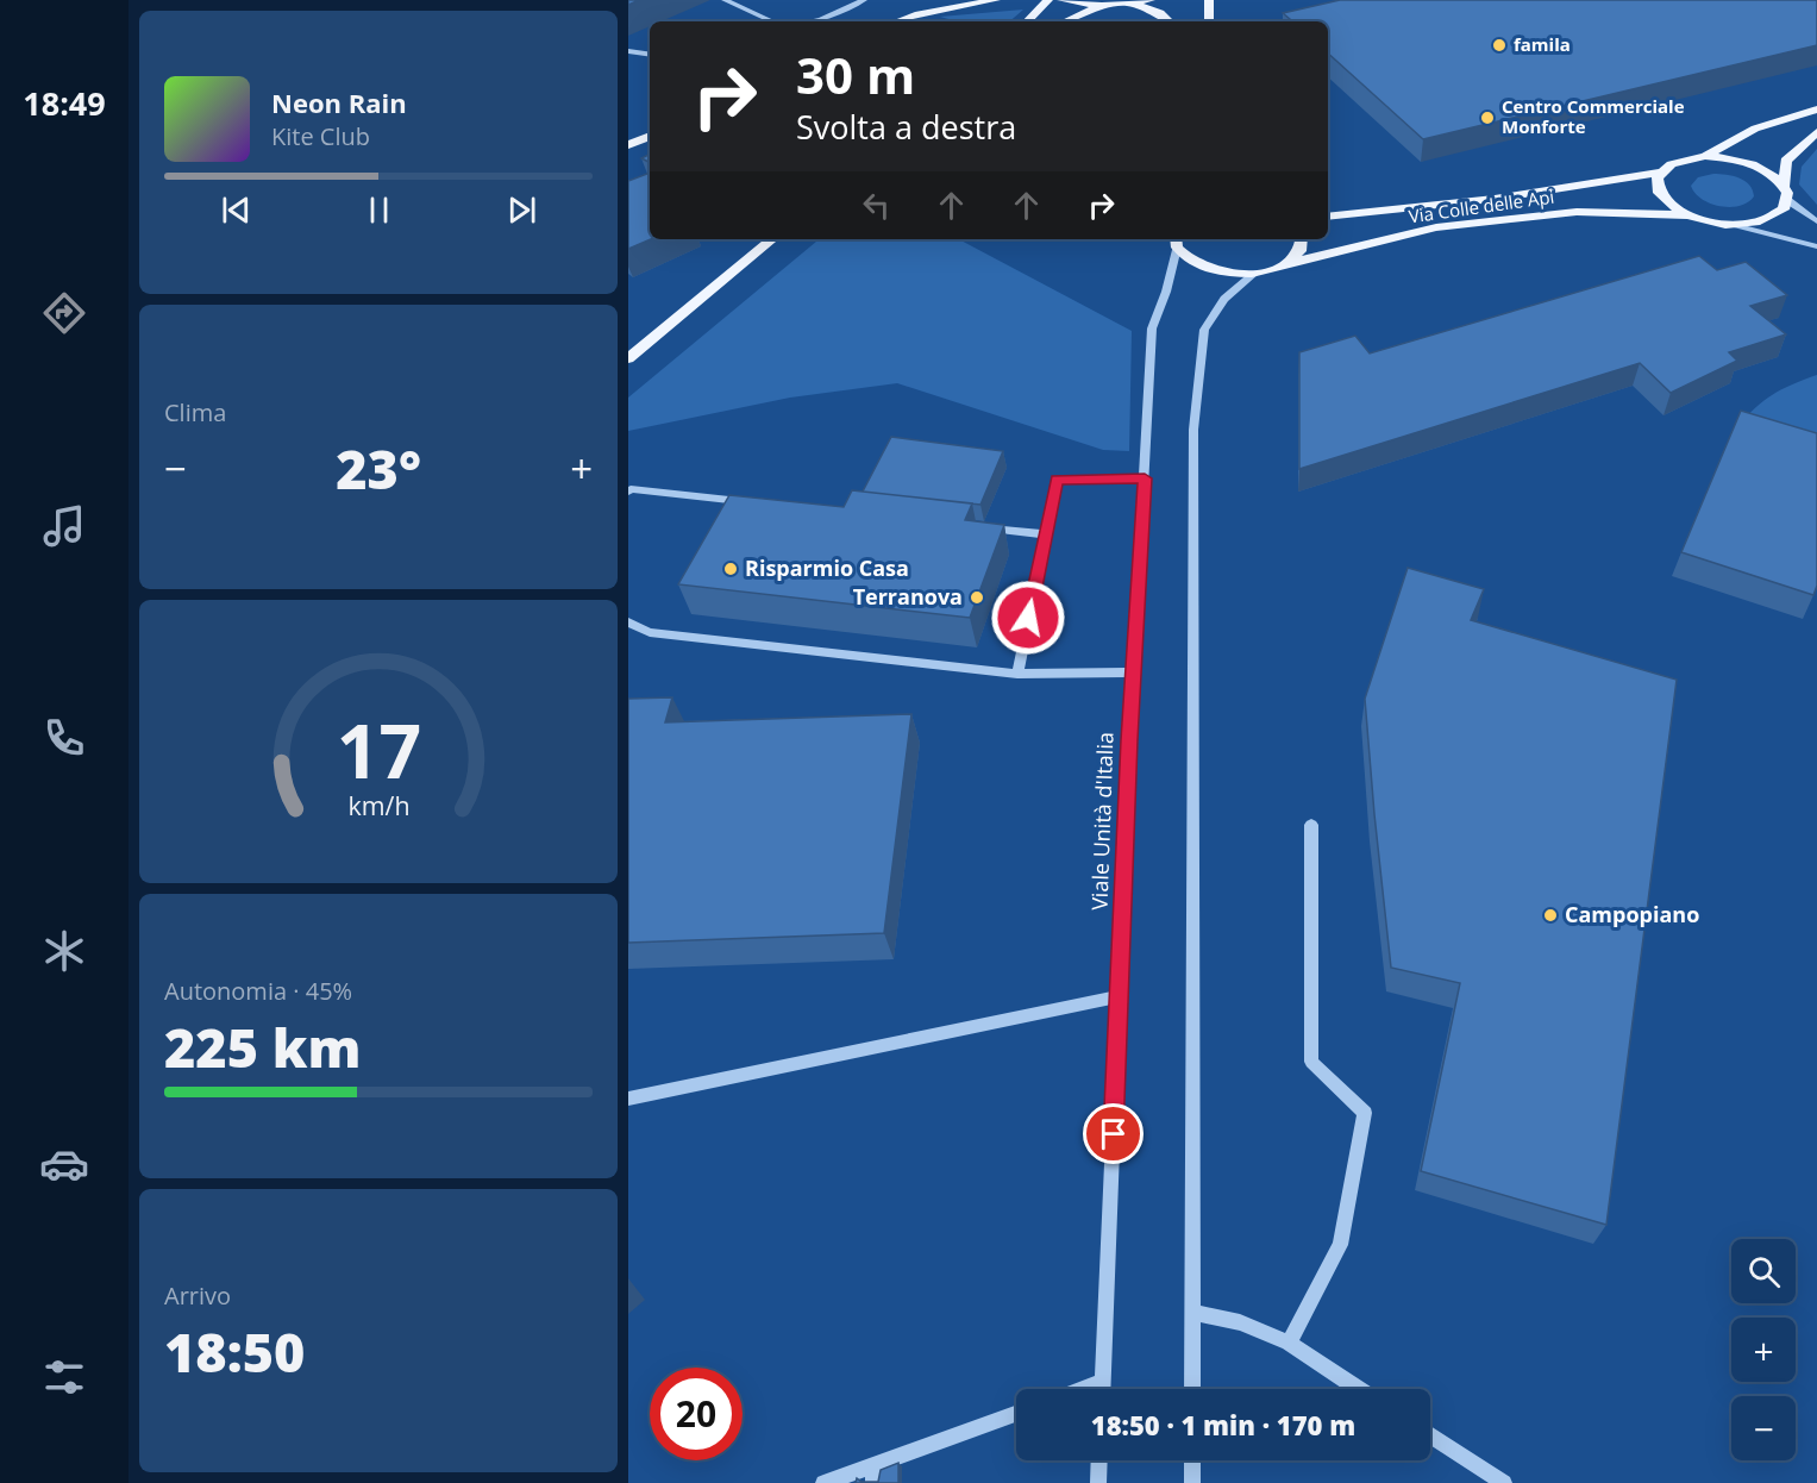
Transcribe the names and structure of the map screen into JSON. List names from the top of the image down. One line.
{"streets":{"main road":["Via Colle delle Api"],"street":["Viale Unità d'Italia"]},"crossings":[["Via Colle delle Api","Viale Unità d'Italia"]],"places":["famila","Centro Commerciale Monforte","Risparmio Casa","Terranova","Campopiano"],"page":{"tabs":"18:49","turn":["30 m","Svolta a destra"],"song":["Neon Rain","Kite Club"],"tile":["Clima",["Autonomia · 45%","225 km"],["Arrivo","18:50"]],"heat":["−","23°","+"],"map_buttons":["+","−"],"limit":"20","trip":"18:50 · 1 min · 170 m","gauge":["17","km/h"]}}
